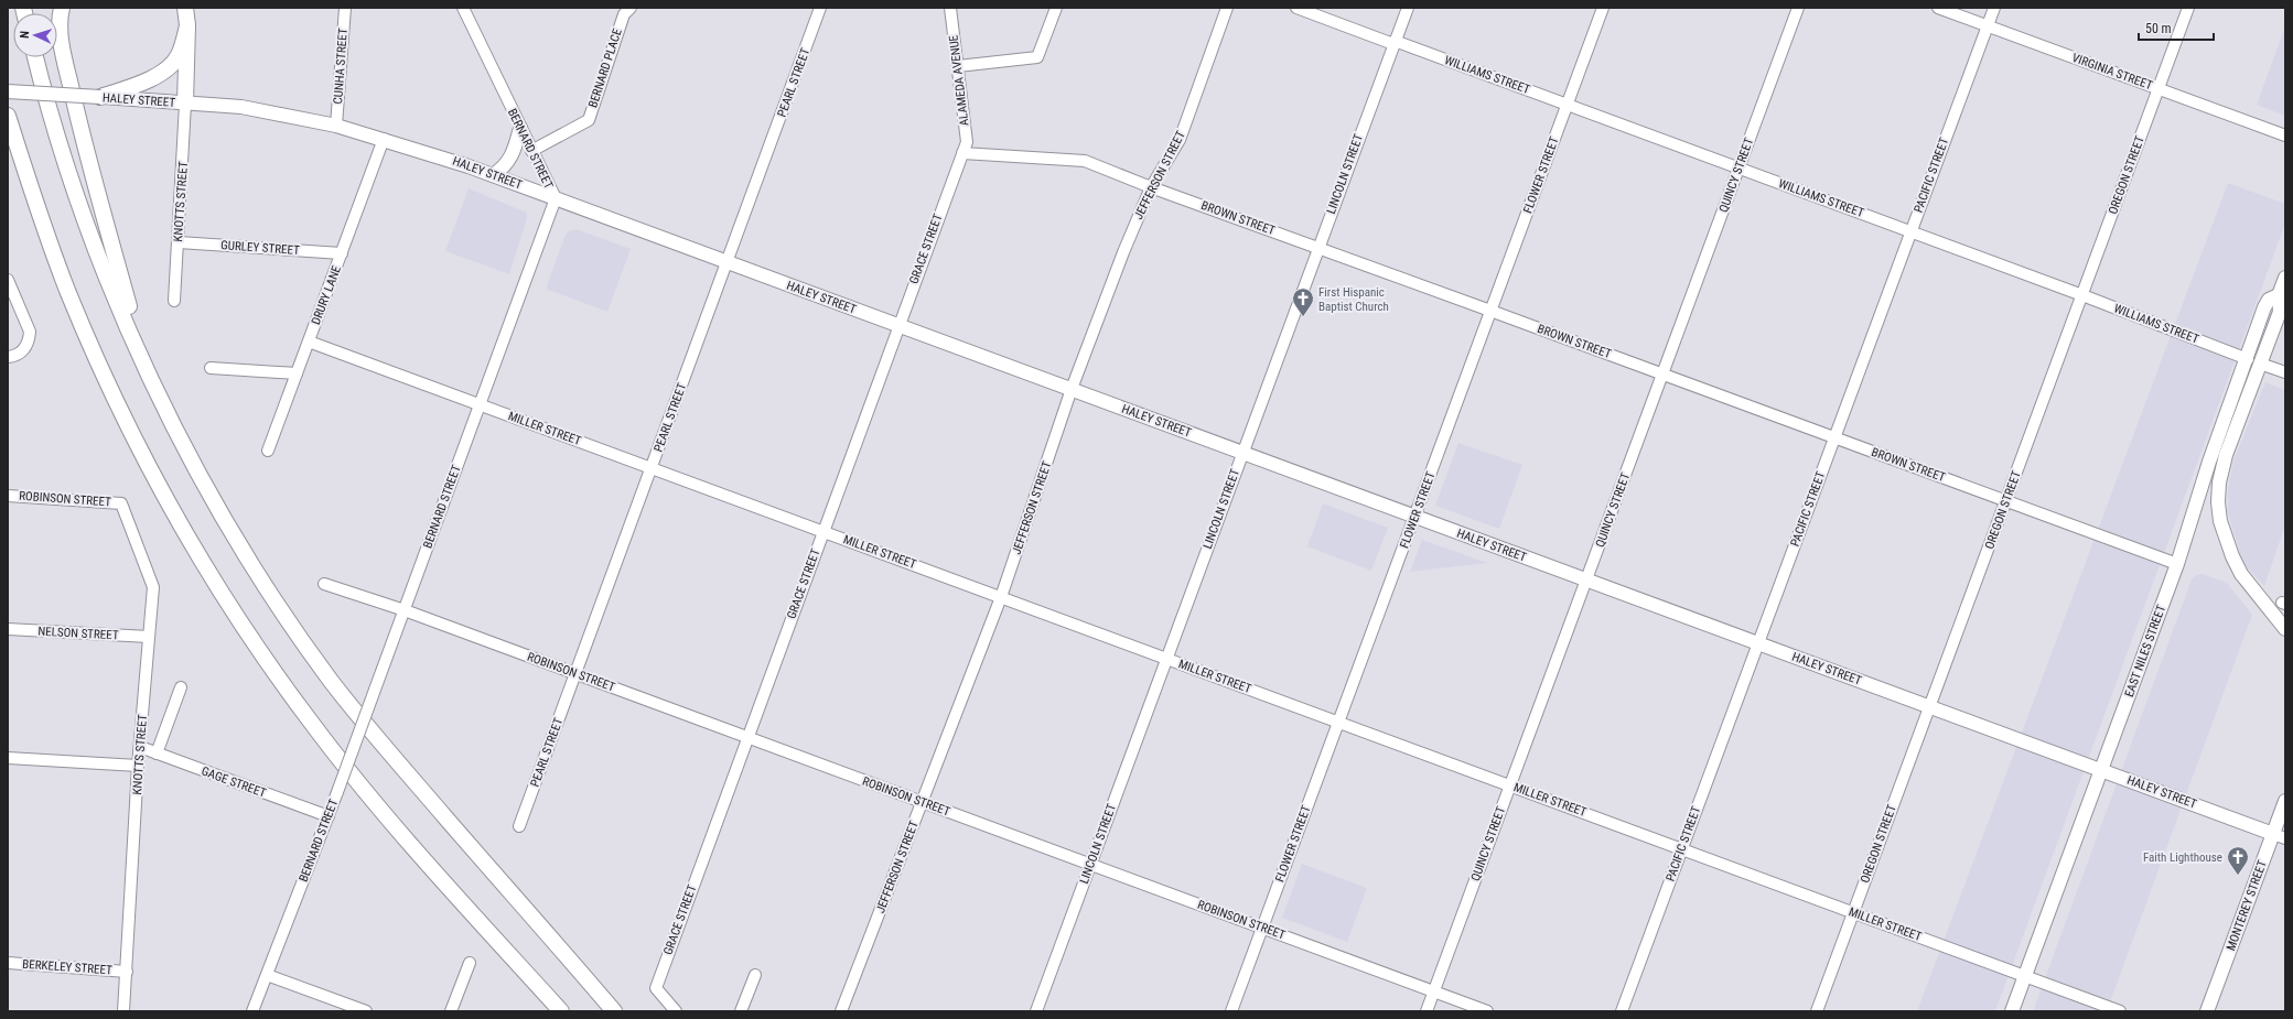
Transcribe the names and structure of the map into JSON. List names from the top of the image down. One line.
{"streets":{"main road":["HALEY STREET","EAST NILES STREET","MONTEREY STREET"],"street":["CUNHA STREET","BERNARD PLACE","VIRGINIA STREET","WILLIAMS STREET","ALAMEDA AVENUE","PEARL STREET","BERNARD STREET","LINCOLN STREET","JEFFERSON STREET","FLOWER STREET","QUINCY STREET","PACIFIC STREET","OREGON STREET","KNOTTS STREET","BROWN STREET","GURLEY STREET","GRACE STREET","DRURY LANE","MILLER STREET","ROBINSON STREET","NELSON STREET","GAGE STREET","BERKELEY STREET"]},"crossings":[["CUNHA STREET","HALEY STREET"],["BERNARD PLACE","BERNARD STREET"],["VIRGINIA STREET","PACIFIC STREET"],["VIRGINIA STREET","OREGON STREET"],["WILLIAMS STREET","LINCOLN STREET"],["WILLIAMS STREET","FLOWER STREET"],["WILLIAMS STREET","QUINCY STREET"],["WILLIAMS STREET","PACIFIC STREET"],["WILLIAMS STREET","OREGON STREET"],["WILLIAMS STREET","EAST NILES STREET"],["ALAMEDA AVENUE","BROWN STREET"],["ALAMEDA AVENUE","GRACE STREET"],["PEARL STREET","HALEY STREET"],["PEARL STREET","MILLER STREET"],["PEARL STREET","ROBINSON STREET"],["HALEY STREET","BERNARD STREET"],["HALEY STREET","LINCOLN STREET"],["HALEY STREET","JEFFERSON STREET"],["HALEY STREET","FLOWER STREET"],["HALEY STREET","QUINCY STREET"],["HALEY STREET","PACIFIC STREET"],["HALEY STREET","OREGON STREET"],["HALEY STREET","KNOTTS STREET"],["HALEY STREET","GRACE STREET"],["HALEY STREET","DRURY LANE"],["HALEY STREET","EAST NILES STREET"],["HALEY STREET","MONTEREY STREET"],["BERNARD STREET","MILLER STREET"],["BERNARD STREET","ROBINSON STREET"],["BERNARD STREET","GAGE STREET"],["LINCOLN STREET","BROWN STREET"],["LINCOLN STREET","MILLER STREET"],["LINCOLN STREET","ROBINSON STREET"],["JEFFERSON STREET","BROWN STREET"],["JEFFERSON STREET","MILLER STREET"],["JEFFERSON STREET","ROBINSON STREET"],["FLOWER STREET","BROWN STREET"],["FLOWER STREET","MILLER STREET"],["FLOWER STREET","ROBINSON STREET"],["QUINCY STREET","BROWN STREET"],["QUINCY STREET","MILLER STREET"],["QUINCY STREET","ROBINSON STREET"],["PACIFIC STREET","BROWN STREET"],["PACIFIC STREET","MILLER STREET"],["OREGON STREET","BROWN STREET"],["OREGON STREET","MILLER STREET"],["KNOTTS STREET","GURLEY STREET"],["KNOTTS STREET","ROBINSON STREET"],["KNOTTS STREET","NELSON STREET"],["KNOTTS STREET","GAGE STREET"],["KNOTTS STREET","BERKELEY STREET"],["BROWN STREET","GRACE STREET"],["BROWN STREET","EAST NILES STREET"],["GURLEY STREET","DRURY LANE"],["GRACE STREET","MILLER STREET"],["GRACE STREET","ROBINSON STREET"],["DRURY LANE","MILLER STREET"],["MILLER STREET","EAST NILES STREET"]],"places":{"church":["First Hispanic Baptist Church","Faith Lighthouse"]},"scale_bar":"50 m","north":"left"}
